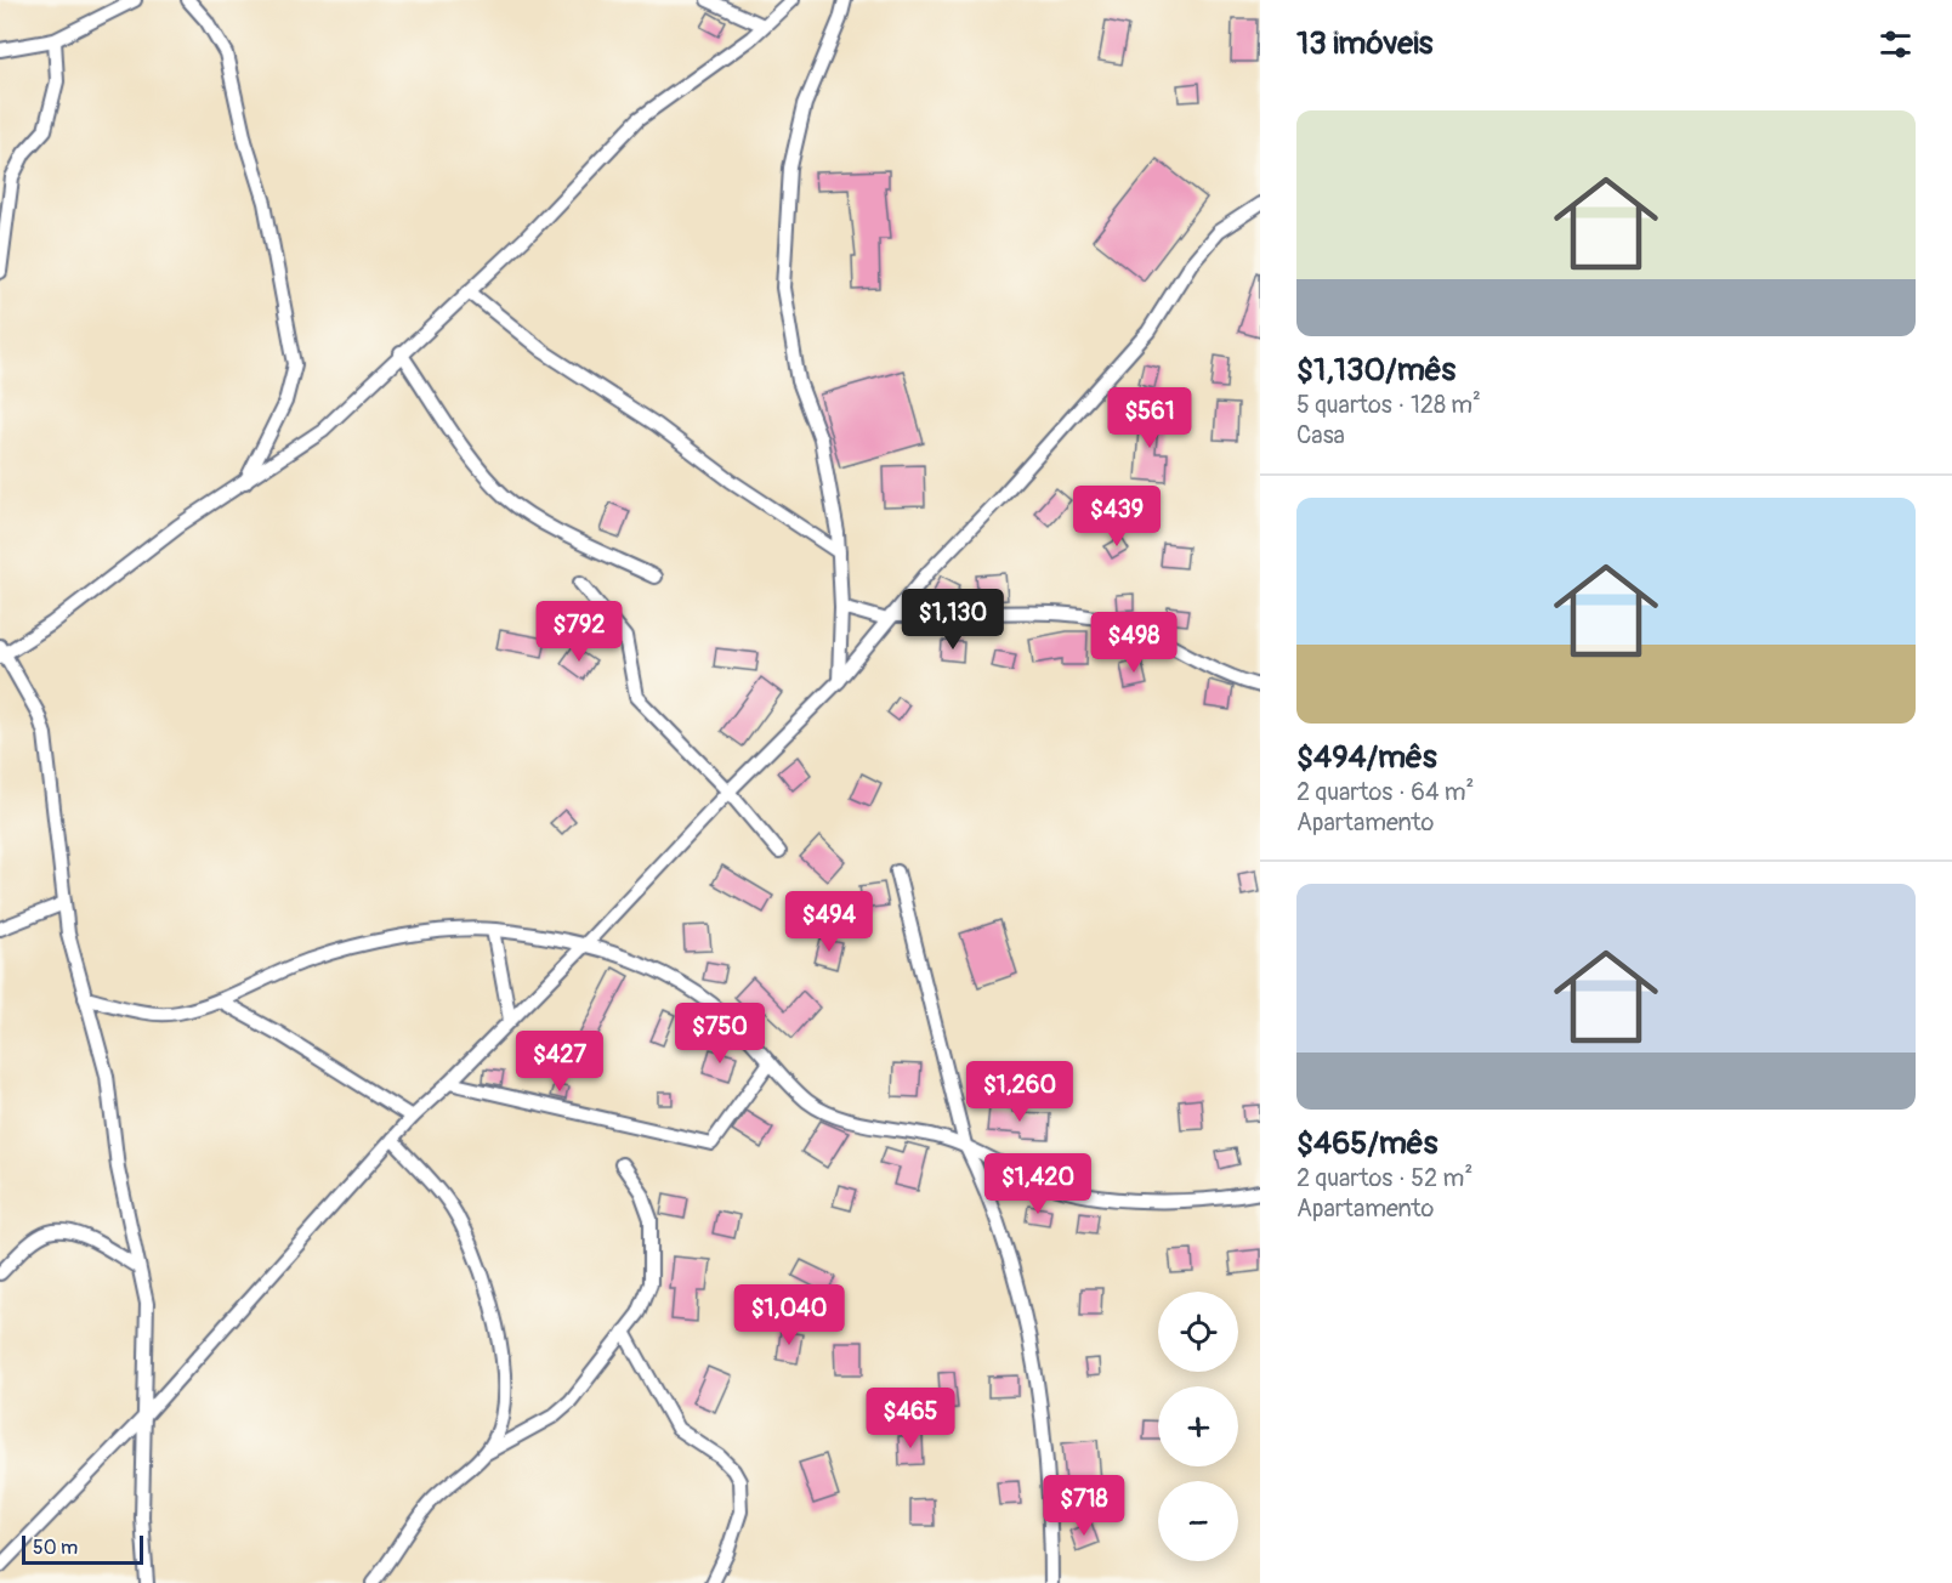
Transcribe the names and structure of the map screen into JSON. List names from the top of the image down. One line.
{"scale_bar":"50 m","page":{"heading":"13 imóveis","list":[{"name":"$1,130/mês","note":"5 quartos · 128 m² · Casa"},{"name":"$494/mês","note":"2 quartos · 64 m² · Apartamento"},{"name":"$465/mês","note":"2 quartos · 52 m² · Apartamento"}],"price":["$561","$439","$1,130","$792","$498","$494","$750","$427","$1,260","$1,420","$1,040","$465","$718"],"map_buttons":["+","−"],"scale":"50 m"}}
